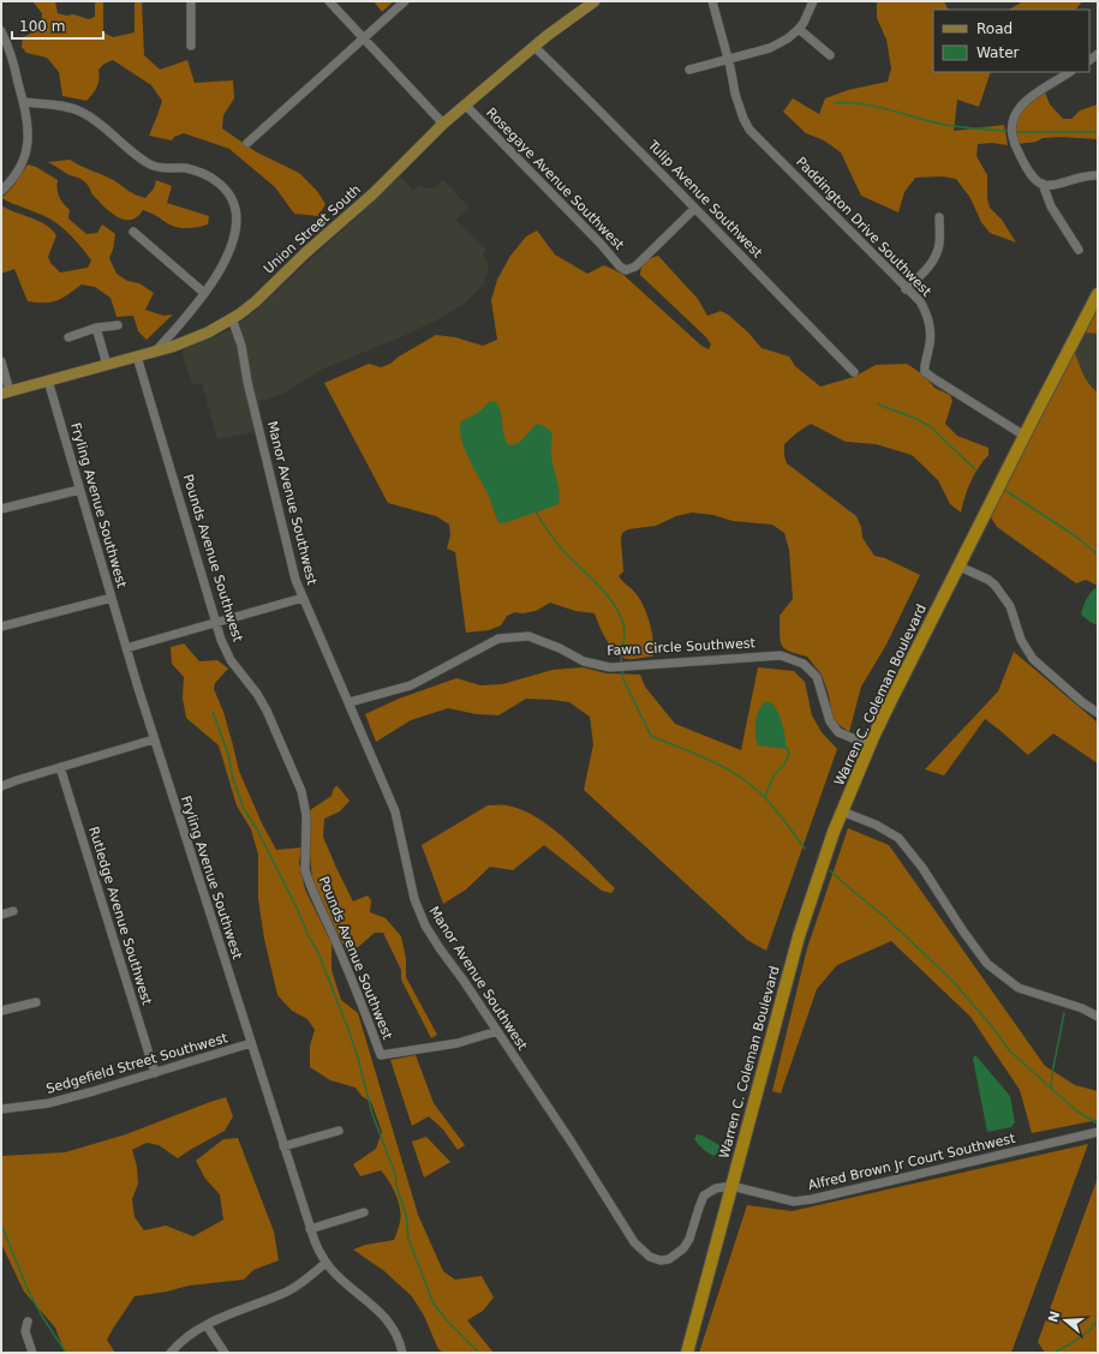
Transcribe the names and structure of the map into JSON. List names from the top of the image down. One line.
{"streets":{"highway":["Warren C. Coleman Boulevard"],"main road":["Union Street South"],"street":["Rosegaye Avenue Southwest","Tulip Avenue Southwest","Paddington Drive Southwest","Manor Avenue Southwest","Fryling Avenue Southwest","Pounds Avenue Southwest","Fawn Circle Southwest","Rutledge Avenue Southwest","Sedgefield Street Southwest","Alfred Brown Jr Court Southwest"]},"crossings":[["Rosegaye Avenue Southwest","Tulip Avenue Southwest"],["Rosegaye Avenue Southwest","Union Street South"],["Tulip Avenue Southwest","Union Street South"],["Paddington Drive Southwest","Warren C. Coleman Boulevard"],["Union Street South","Manor Avenue Southwest"],["Union Street South","Fryling Avenue Southwest"],["Union Street South","Pounds Avenue Southwest"],["Manor Avenue Southwest","Pounds Avenue Southwest"],["Manor Avenue Southwest","Fawn Circle Southwest"],["Manor Avenue Southwest","Warren C. Coleman Boulevard"],["Manor Avenue Southwest","Alfred Brown Jr Court Southwest"],["Fryling Avenue Southwest","Sedgefield Street Southwest"],["Fawn Circle Southwest","Warren C. Coleman Boulevard"],["Warren C. Coleman Boulevard","Alfred Brown Jr Court Southwest"],["Rutledge Avenue Southwest","Sedgefield Street Southwest"]],"legend":["Road","Water"],"scale_bar":"100 m","north":"left"}
